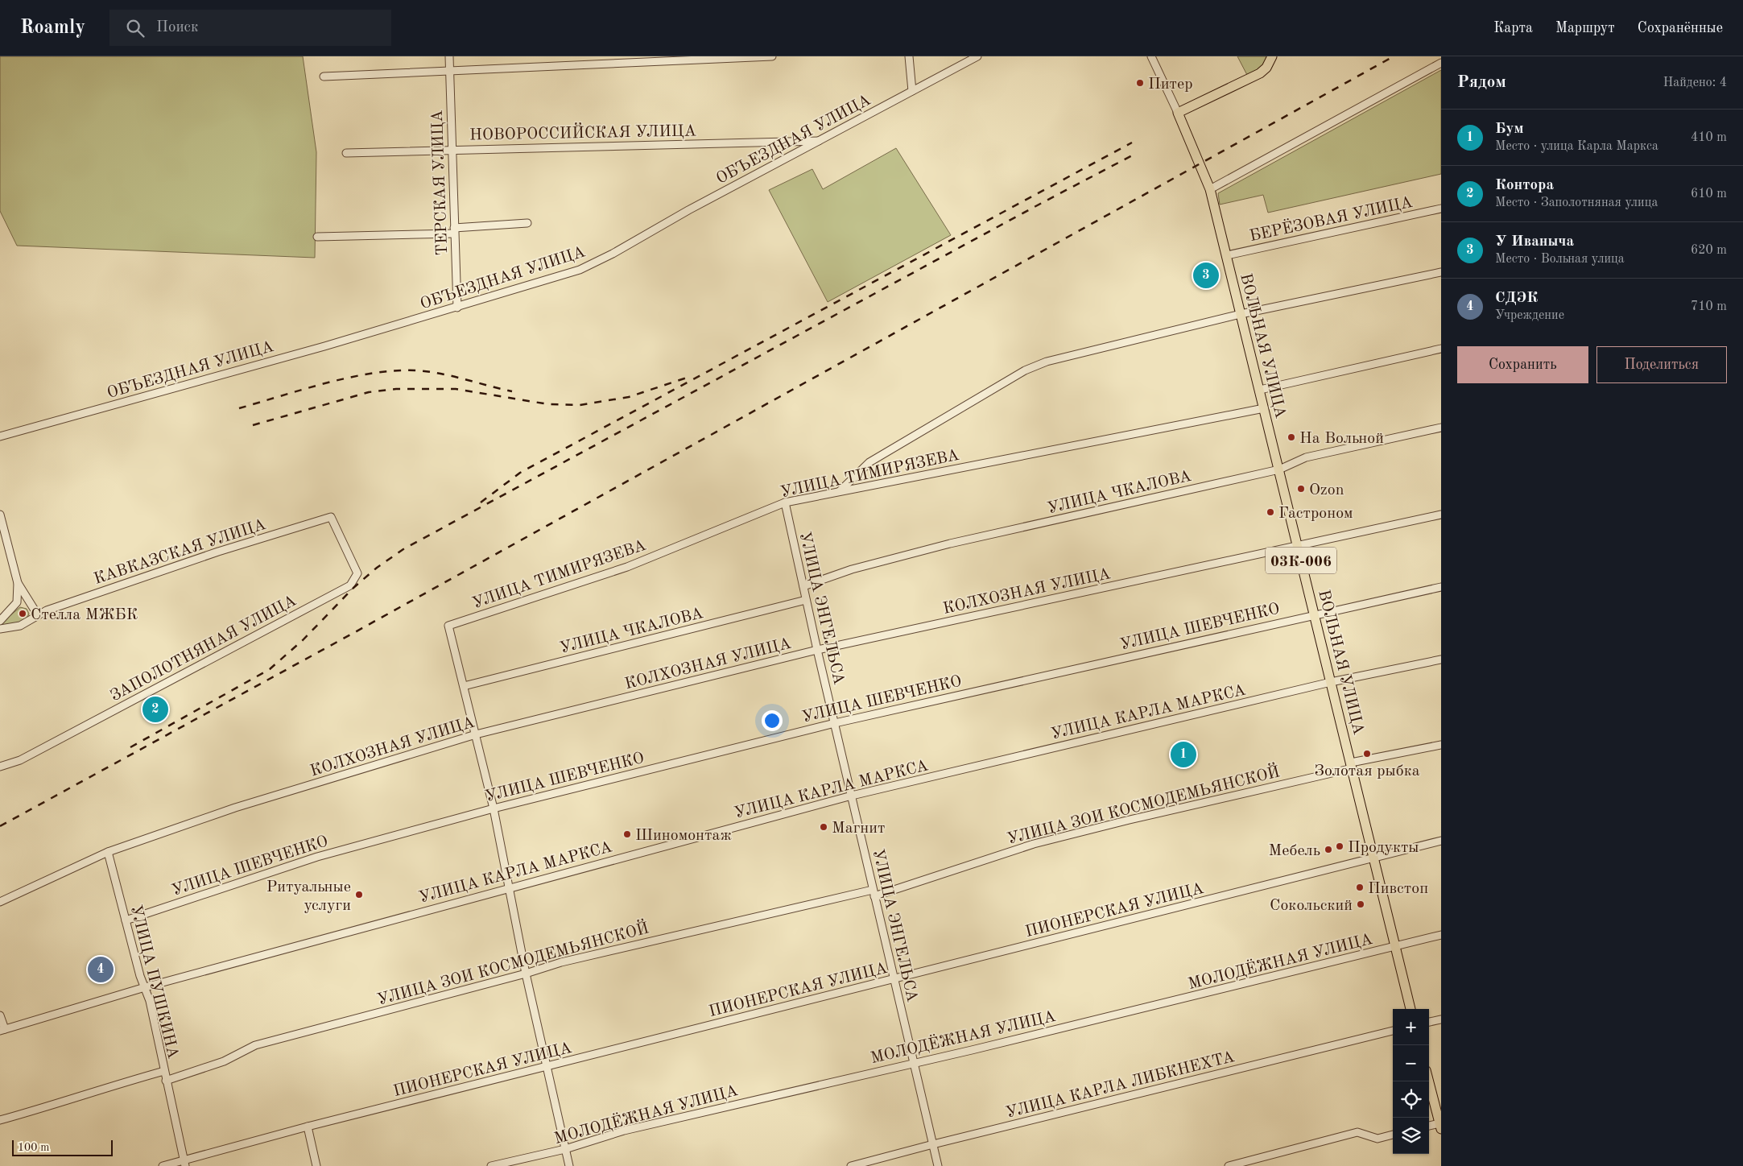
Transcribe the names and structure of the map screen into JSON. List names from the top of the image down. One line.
{"streets":{"main road":["ВОЛЬНАЯ УЛИЦА","03К-006"],"street":["НОВОРОССИЙСКАЯ УЛИЦА","ОБЪЕЗДНАЯ УЛИЦА","ТЕРСКАЯ УЛИЦА","БЕРЁЗОВАЯ УЛИЦА","УЛИЦА ТИМИРЯЗЕВА","УЛИЦА ЧКАЛОВА","КАВКАЗСКАЯ УЛИЦА","КОЛХОЗНАЯ УЛИЦА","УЛИЦА ЭНГЕЛЬСА","УЛИЦА ШЕВЧЕНКО","ЗАПОЛОТНЯНАЯ УЛИЦА","УЛИЦА КАРЛА МАРКСА","УЛИЦА ЗОИ КОСМОДЕМЬЯНСКОЙ","ПИОНЕРСКАЯ УЛИЦА","МОЛОДЁЖНАЯ УЛИЦА","УЛИЦА ПУШКИНА","УЛИЦА КАРЛА ЛИБКНЕХТА"]},"crossings":[["НОВОРОССИЙСКАЯ УЛИЦА","ОБЪЕЗДНАЯ УЛИЦА"],["НОВОРОССИЙСКАЯ УЛИЦА","ТЕРСКАЯ УЛИЦА"],["ОБЪЕЗДНАЯ УЛИЦА","ТЕРСКАЯ УЛИЦА"],["БЕРЁЗОВАЯ УЛИЦА","ВОЛЬНАЯ УЛИЦА"],["ВОЛЬНАЯ УЛИЦА","УЛИЦА ТИМИРЯЗЕВА"],["ВОЛЬНАЯ УЛИЦА","УЛИЦА ЧКАЛОВА"],["ВОЛЬНАЯ УЛИЦА","КОЛХОЗНАЯ УЛИЦА"],["ВОЛЬНАЯ УЛИЦА","УЛИЦА ШЕВЧЕНКО"],["ВОЛЬНАЯ УЛИЦА","УЛИЦА КАРЛА МАРКСА"],["ВОЛЬНАЯ УЛИЦА","УЛИЦА ЗОИ КОСМОДЕМЬЯНСКОЙ"],["ВОЛЬНАЯ УЛИЦА","ПИОНЕРСКАЯ УЛИЦА"],["ВОЛЬНАЯ УЛИЦА","МОЛОДЁЖНАЯ УЛИЦА"],["УЛИЦА ТИМИРЯЗЕВА","УЛИЦА ЧКАЛОВА"],["УЛИЦА ТИМИРЯЗЕВА","УЛИЦА ЭНГЕЛЬСА"],["УЛИЦА ЧКАЛОВА","УЛИЦА ЭНГЕЛЬСА"],["КАВКАЗСКАЯ УЛИЦА","ЗАПОЛОТНЯНАЯ УЛИЦА"],["КОЛХОЗНАЯ УЛИЦА","УЛИЦА ЭНГЕЛЬСА"],["КОЛХОЗНАЯ УЛИЦА","УЛИЦА ПУШКИНА"],["УЛИЦА ЭНГЕЛЬСА","УЛИЦА ШЕВЧЕНКО"],["УЛИЦА ЭНГЕЛЬСА","УЛИЦА КАРЛА МАРКСА"],["УЛИЦА ЭНГЕЛЬСА","УЛИЦА ЗОИ КОСМОДЕМЬЯНСКОЙ"],["УЛИЦА ЭНГЕЛЬСА","ПИОНЕРСКАЯ УЛИЦА"],["УЛИЦА ЭНГЕЛЬСА","МОЛОДЁЖНАЯ УЛИЦА"],["УЛИЦА ЭНГЕЛЬСА","УЛИЦА КАРЛА ЛИБКНЕХТА"],["УЛИЦА ШЕВЧЕНКО","УЛИЦА ПУШКИНА"],["УЛИЦА КАРЛА МАРКСА","УЛИЦА ПУШКИНА"],["УЛИЦА ЗОИ КОСМОДЕМЬЯНСКОЙ","УЛИЦА ПУШКИНА"],["ПИОНЕРСКАЯ УЛИЦА","УЛИЦА ПУШКИНА"]],"places":["Питер","На Вольной","Ozon","Гастроном","Стелла МЖБК","Золотая рыбка","Магнит","Шиномонтаж","Продукты","Мебель","Пивстоп","Ритуальные услуги","Сокольский"],"scale_bar":"100 m","page":{"header":"Roamly","search":"Поиск","nav":["Карта","Маршрут","Сохранённые"],"heading":["Рядом","Найдено: 4"],"list":[{"mark":"1","name":"Бум","note":"Место · улица Карла Маркса","value":"410 m"},{"mark":"2","name":"Контора","note":"Место · Заполотняная улица","value":"610 m"},{"mark":"3","name":"У Иваныча","note":"Место · Вольная улица","value":"620 m"},{"mark":"4","name":"СДЭК","note":"Учреждение","value":"710 m"}],"pins":["3","2","1","4"],"buttons":["Сохранить","Поделиться"],"map_buttons":["+","−"],"scale":"100 m"}}
